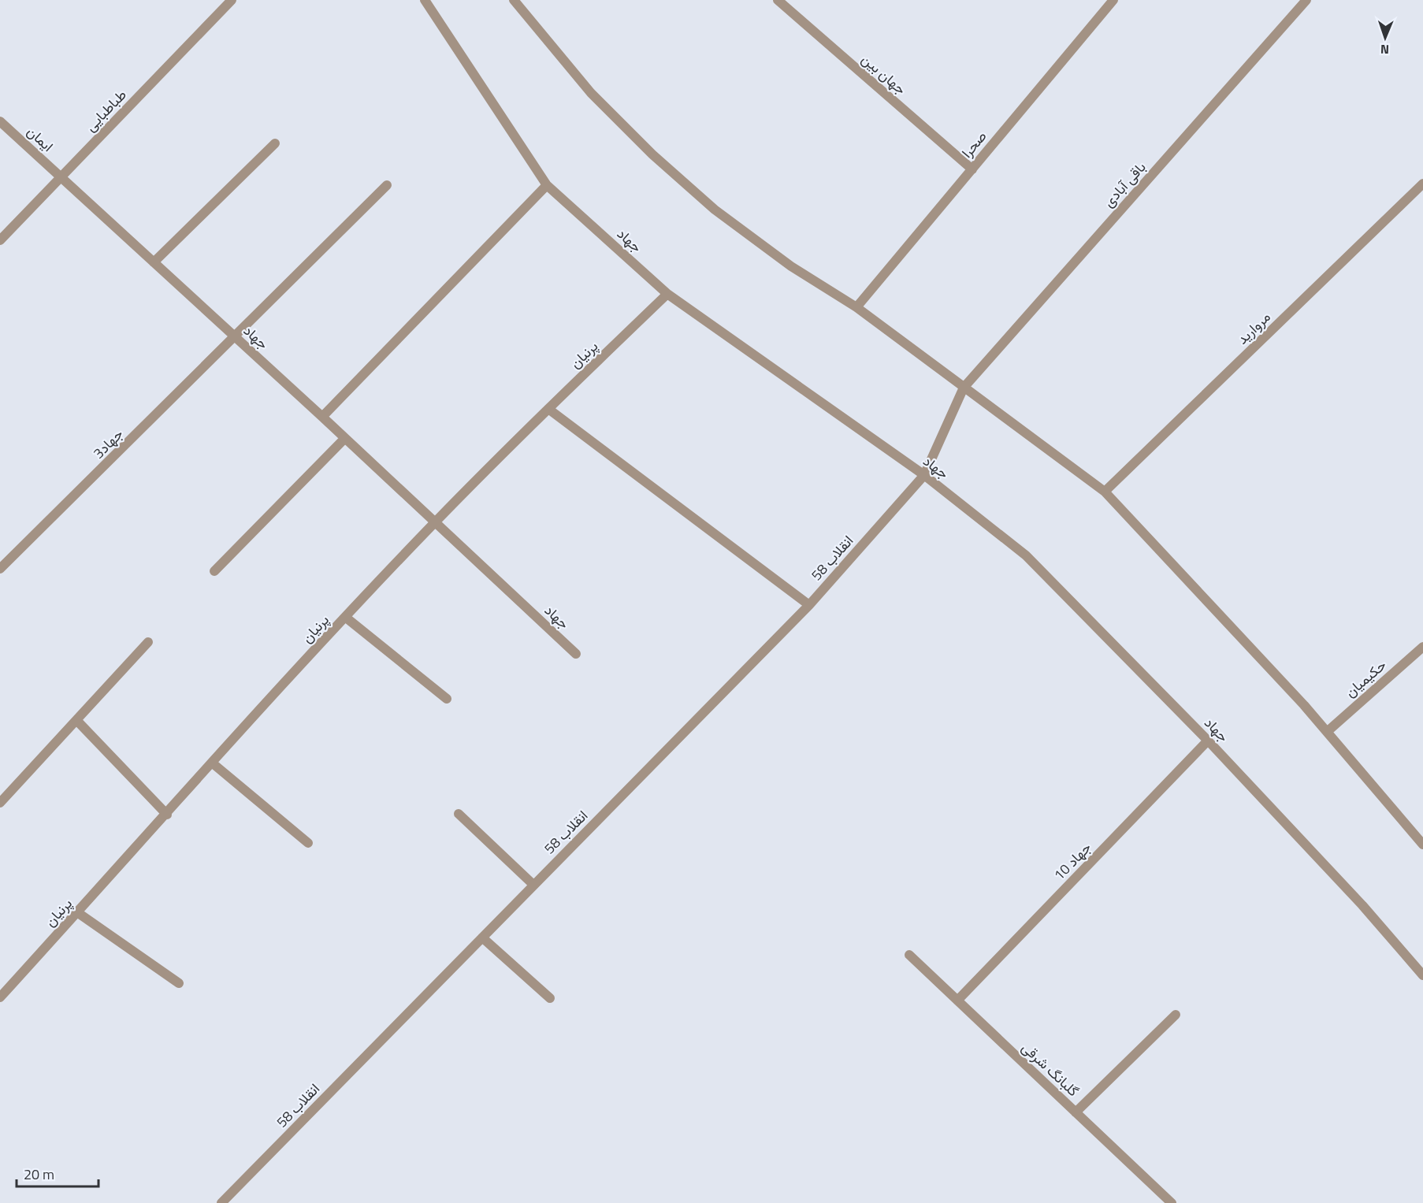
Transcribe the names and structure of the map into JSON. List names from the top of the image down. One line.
{"streets":{"street":["جهان بین","طباطبایی","ایمان","صحرا","باقی آبادی","جهاد","مروارید","پرنیان","جهاد3","انقلاب 58","حکیمیان","جهاد 10","گلبانگ شرقی"]},"crossings":[["جهان بین","صحرا"],["طباطبایی","ایمان"],["طباطبایی","جهاد"],["ایمان","جهاد"],["باقی آبادی","جهاد"],["باقی آبادی","انقلاب 58"],["جهاد","پرنیان"],["جهاد","جهاد3"],["جهاد","انقلاب 58"],["جهاد","جهاد 10"],["جهاد 10","گلبانگ شرقی"]],"scale_bar":"20 m","north":"bottom"}
